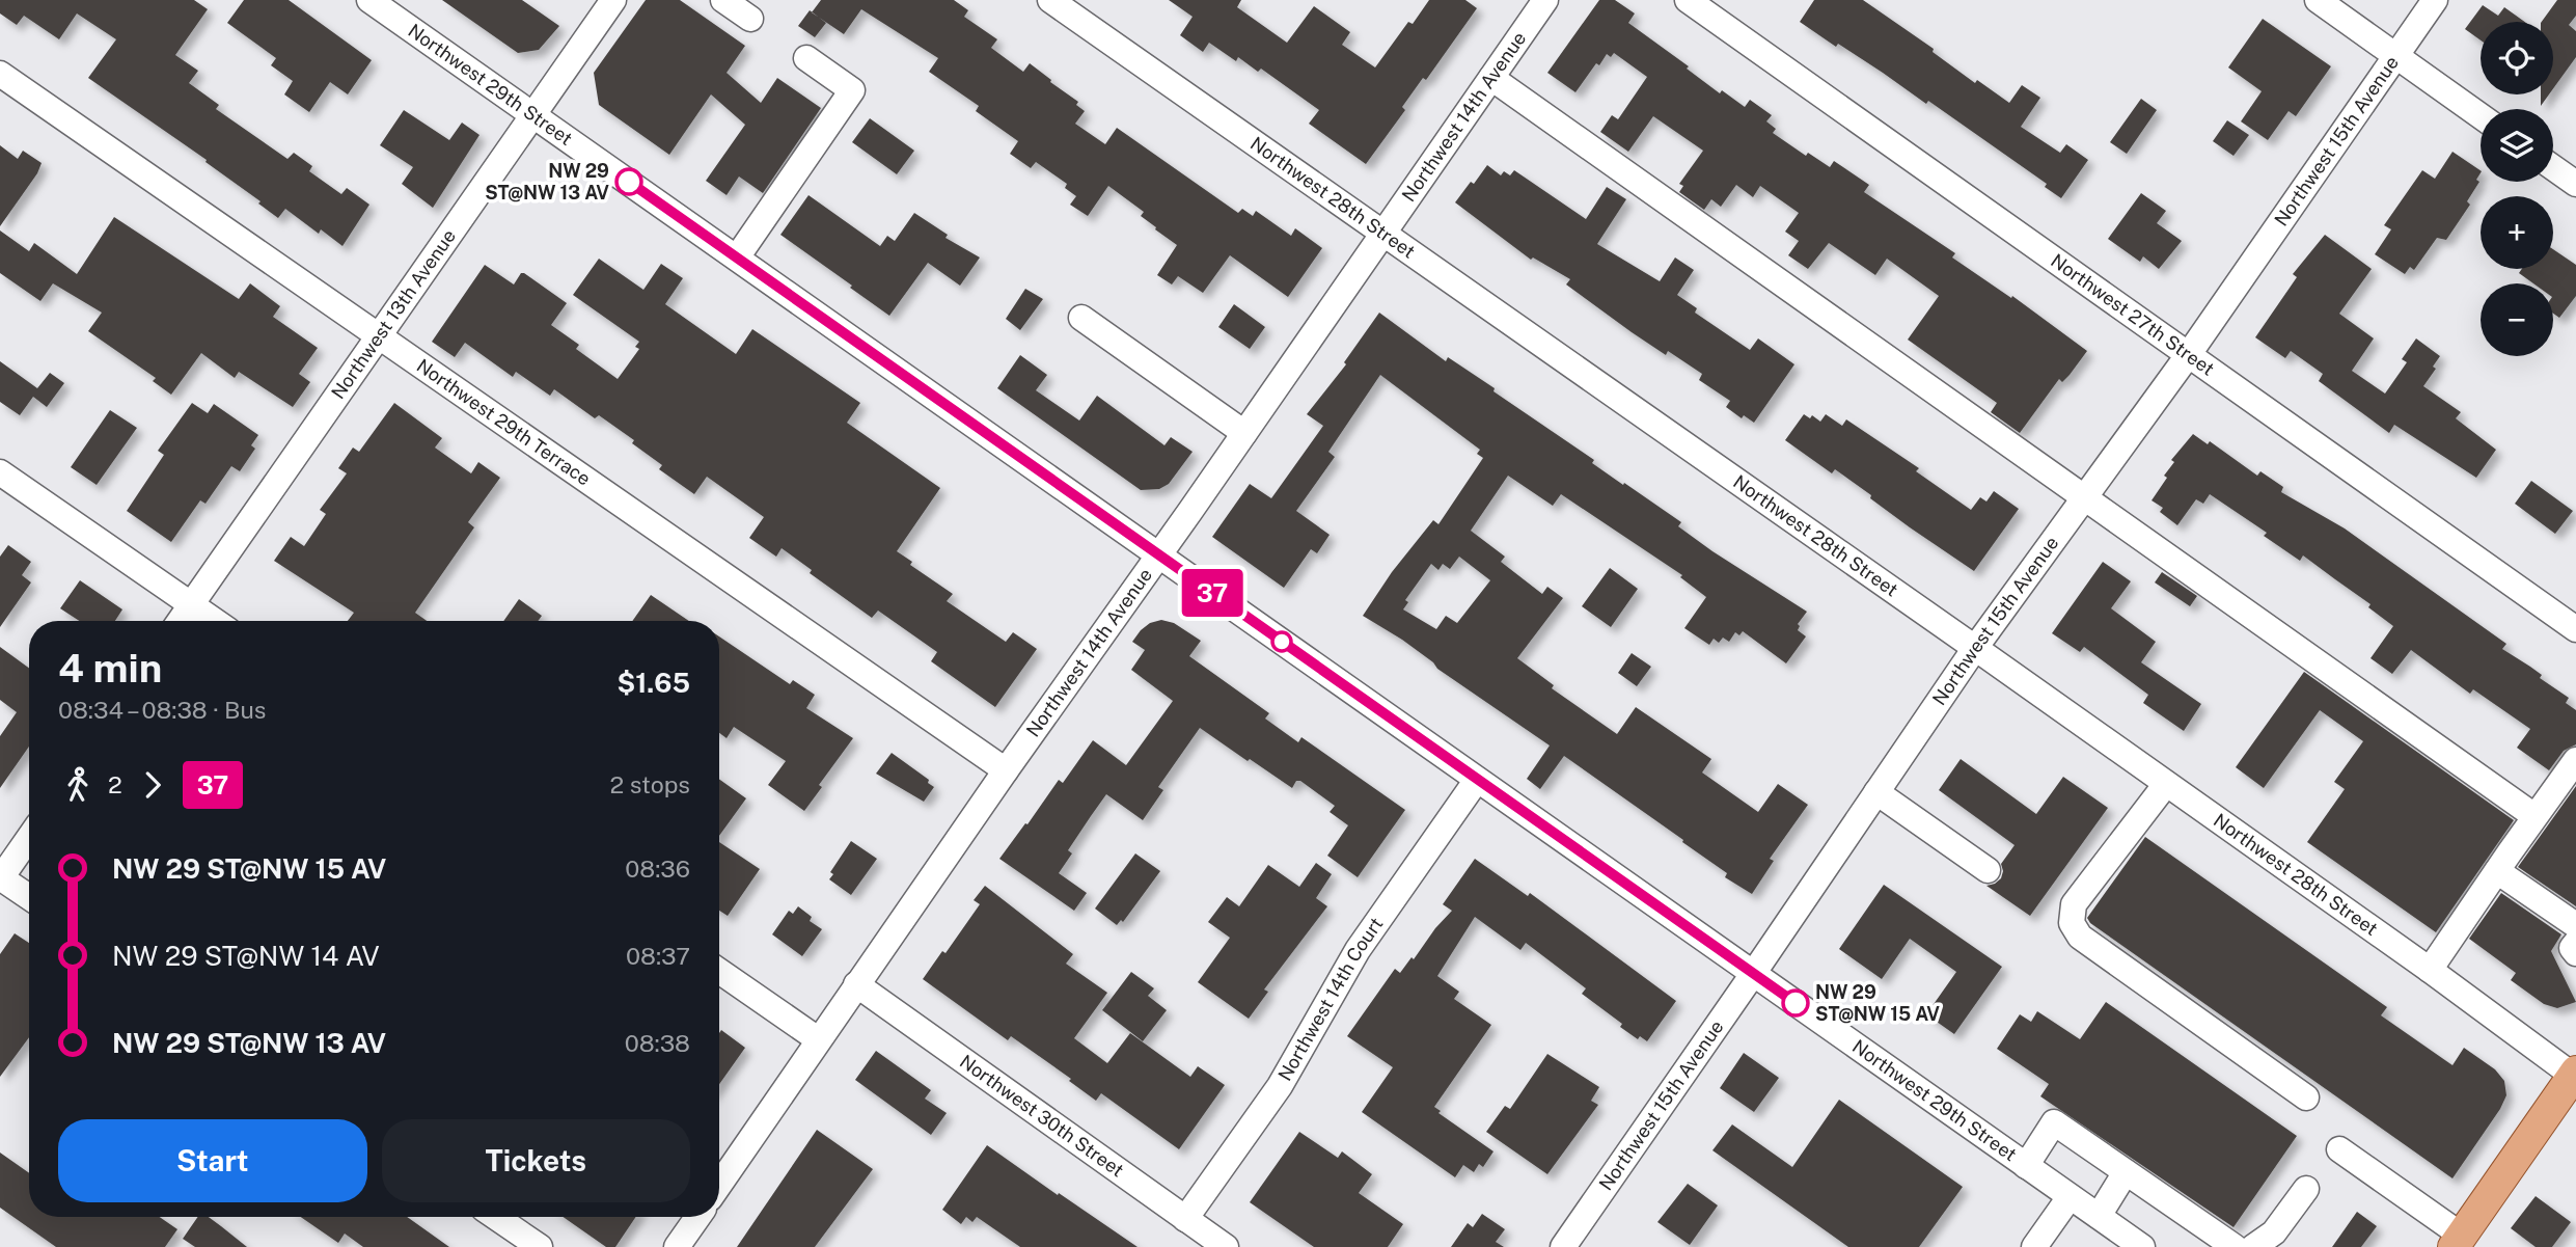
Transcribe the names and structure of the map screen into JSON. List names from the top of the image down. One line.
{"streets":{"street":["Northwest 29th Street","Northwest 14th Avenue","Northwest 15th Avenue","Northwest 28th Street","Northwest 27th Street","Northwest 13th Avenue","Northwest 29th Terrace","Northwest 14th Court","Northwest 30th Street"]},"crossings":[["Northwest 29th Street","Northwest 14th Avenue"],["Northwest 29th Street","Northwest 15th Avenue"],["Northwest 29th Street","Northwest 13th Avenue"],["Northwest 29th Street","Northwest 14th Court"],["Northwest 14th Avenue","Northwest 28th Street"],["Northwest 14th Avenue","Northwest 29th Terrace"],["Northwest 14th Avenue","Northwest 30th Street"],["Northwest 15th Avenue","Northwest 28th Street"],["Northwest 15th Avenue","Northwest 27th Street"],["Northwest 13th Avenue","Northwest 29th Terrace"],["Northwest 14th Court","Northwest 30th Street"]],"places":["NW 29 ST@NW 13 AV","NW 29 ST@NW 15 AV"],"lines":["bus line 37"],"page":{"on_map":"37","map_buttons":["+","−"],"heading":["4 min","08:34 – 08:38 · Bus","$1.65"],"legs":["2","37","2 stops"],"list":[{"name":"NW 29 ST@NW 15 AV","value":"08:36"},{"name":"NW 29 ST@NW 14 AV","value":"08:37"},{"name":"NW 29 ST@NW 13 AV","value":"08:38"}],"buttons":["Start","Tickets"]}}
